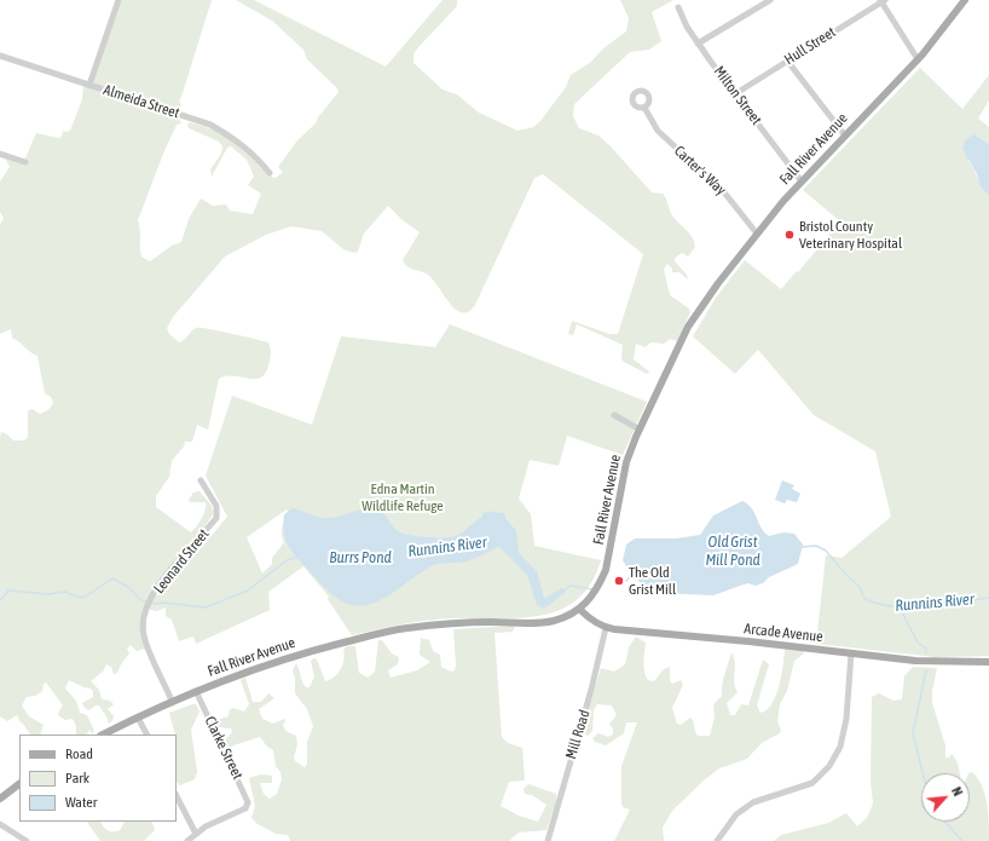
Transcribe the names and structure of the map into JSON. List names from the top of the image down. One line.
{"streets":{"main road":["Fall River Avenue","Arcade Avenue"],"street":["Hull Street","Milton Street","Almeida Street","Carter's Way","Leonard Street","Mill Road","Clarke Street"]},"crossings":[["Hull Street","Milton Street"],["Milton Street","Fall River Avenue"],["Fall River Avenue","Carter's Way"],["Fall River Avenue","Leonard Street"],["Fall River Avenue","Arcade Avenue"],["Fall River Avenue","Clarke Street"],["Arcade Avenue","Mill Road"]],"water":["Old Grist Mill Pond","Runnins River","Burrs Pond"],"parks":["Edna Martin Wildlife Refuge"],"places":["Bristol County Veterinary Hospital","The Old Grist Mill"],"legend":["Road","Park","Water"],"north":"top right"}
